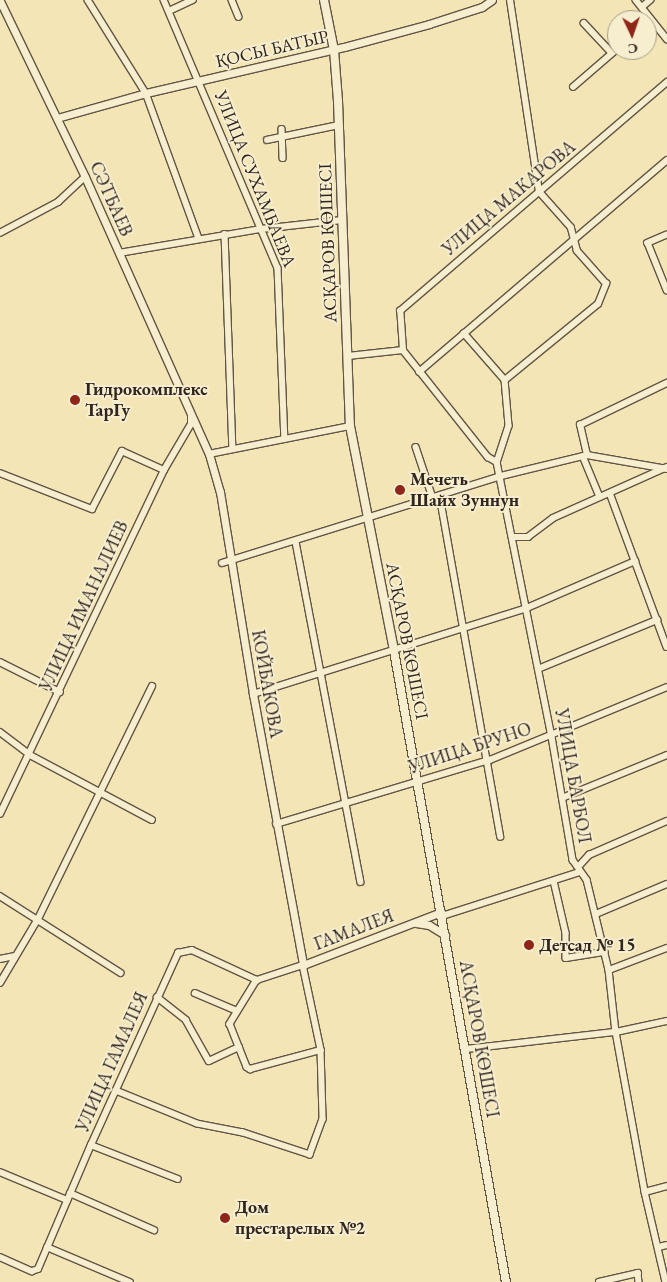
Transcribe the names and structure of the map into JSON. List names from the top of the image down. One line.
{"streets":{"main road":["АСҚАРОВ КӨШЕСІ"],"street":["ҚОСЫ БАТЫР","УЛИЦА СУХАМБАЕВА","УЛИЦА МАКАРОВА","СӘТБАЕВ","УЛИЦА ИМАНАЛИЕВ","КОЙБАКОВА","УЛИЦА БРУНО","УЛИЦА БАРБОЛ","ГАМАЛЕЯ","УЛИЦА ГАМАЛЕЯ"]},"crossings":[["ҚОСЫ БАТЫР","УЛИЦА СУХАМБАЕВА"],["ҚОСЫ БАТЫР","СӘТБАЕВ"],["ҚОСЫ БАТЫР","АСҚАРОВ КӨШЕСІ"],["СӘТБАЕВ","УЛИЦА ИМАНАЛИЕВ"],["СӘТБАЕВ","КОЙБАКОВА"],["АСҚАРОВ КӨШЕСІ","УЛИЦА БРУНО"],["АСҚАРОВ КӨШЕСІ","ГАМАЛЕЯ"],["УЛИЦА ИМАНАЛИЕВ","КОЙБАКОВА"],["КОЙБАКОВА","УЛИЦА БРУНО"],["КОЙБАКОВА","ГАМАЛЕЯ"],["УЛИЦА БРУНО","УЛИЦА БАРБОЛ"]],"places":["Гидрокомплекс ТарГу","Мечеть Шайх Зуннун","Детсад № 15","Дом престарелых №2"],"north":"bottom"}
